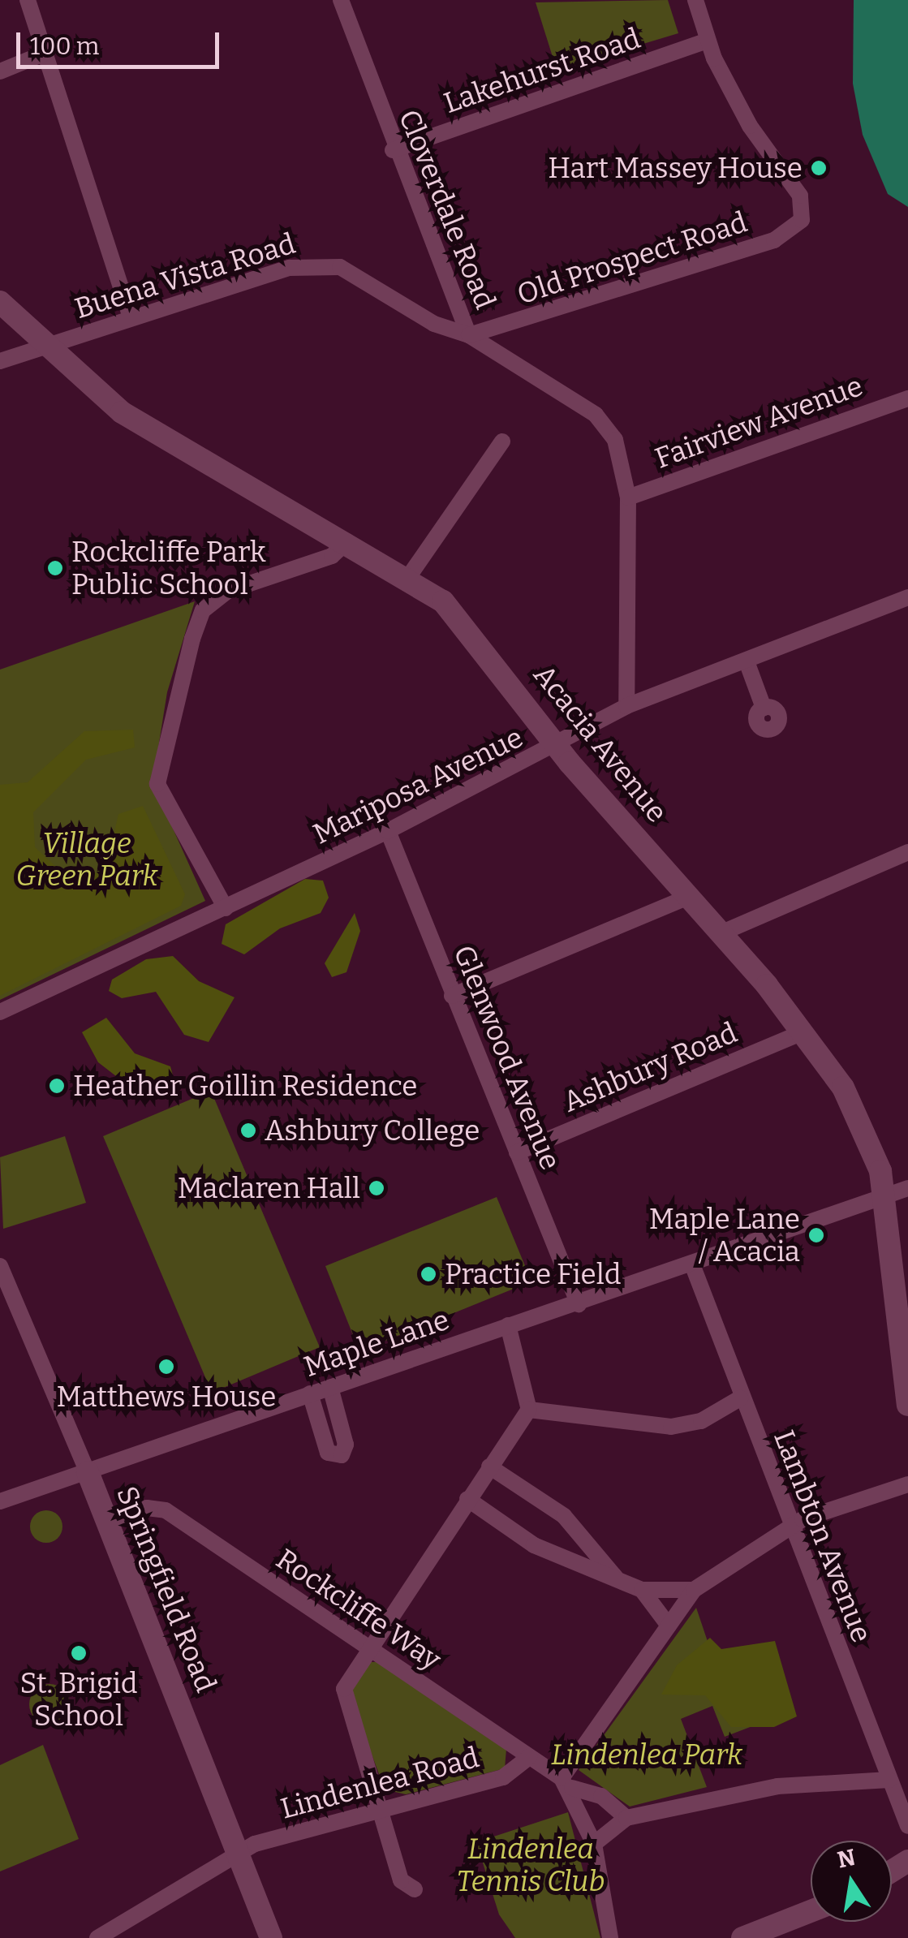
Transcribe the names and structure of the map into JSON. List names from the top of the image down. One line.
{"streets":{"street":["Lakehurst Road","Cloverdale Road","Old Prospect Road","Buena Vista Road","Fairview Avenue","Acacia Avenue","Mariposa Avenue","Glenwood Avenue","Ashbury Road","Maple Lane","Lambton Avenue","Springfield Road","Rockcliffe Way","Lindenlea Road"]},"crossings":[["Lakehurst Road","Cloverdale Road"],["Lakehurst Road","Old Prospect Road"],["Cloverdale Road","Old Prospect Road"],["Cloverdale Road","Buena Vista Road"],["Cloverdale Road","Fairview Avenue"],["Cloverdale Road","Mariposa Avenue"],["Old Prospect Road","Buena Vista Road"],["Buena Vista Road","Acacia Avenue"],["Acacia Avenue","Mariposa Avenue"],["Acacia Avenue","Ashbury Road"],["Acacia Avenue","Maple Lane"],["Mariposa Avenue","Glenwood Avenue"],["Glenwood Avenue","Ashbury Road"],["Glenwood Avenue","Maple Lane"],["Maple Lane","Lambton Avenue"],["Maple Lane","Springfield Road"],["Springfield Road","Rockcliffe Way"],["Springfield Road","Lindenlea Road"],["Rockcliffe Way","Lindenlea Road"]],"parks":["Village Green Park","Lindenlea Park","Lindenlea Tennis Club"],"places":["Hart Massey House","Rockcliffe Park Public School","Heather Goillin Residence","Ashbury College","Maclaren Hall","Maple Lane / Acacia","Practice Field","Matthews House","St. Brigid School"],"scale_bar":"100 m","north":"top"}
